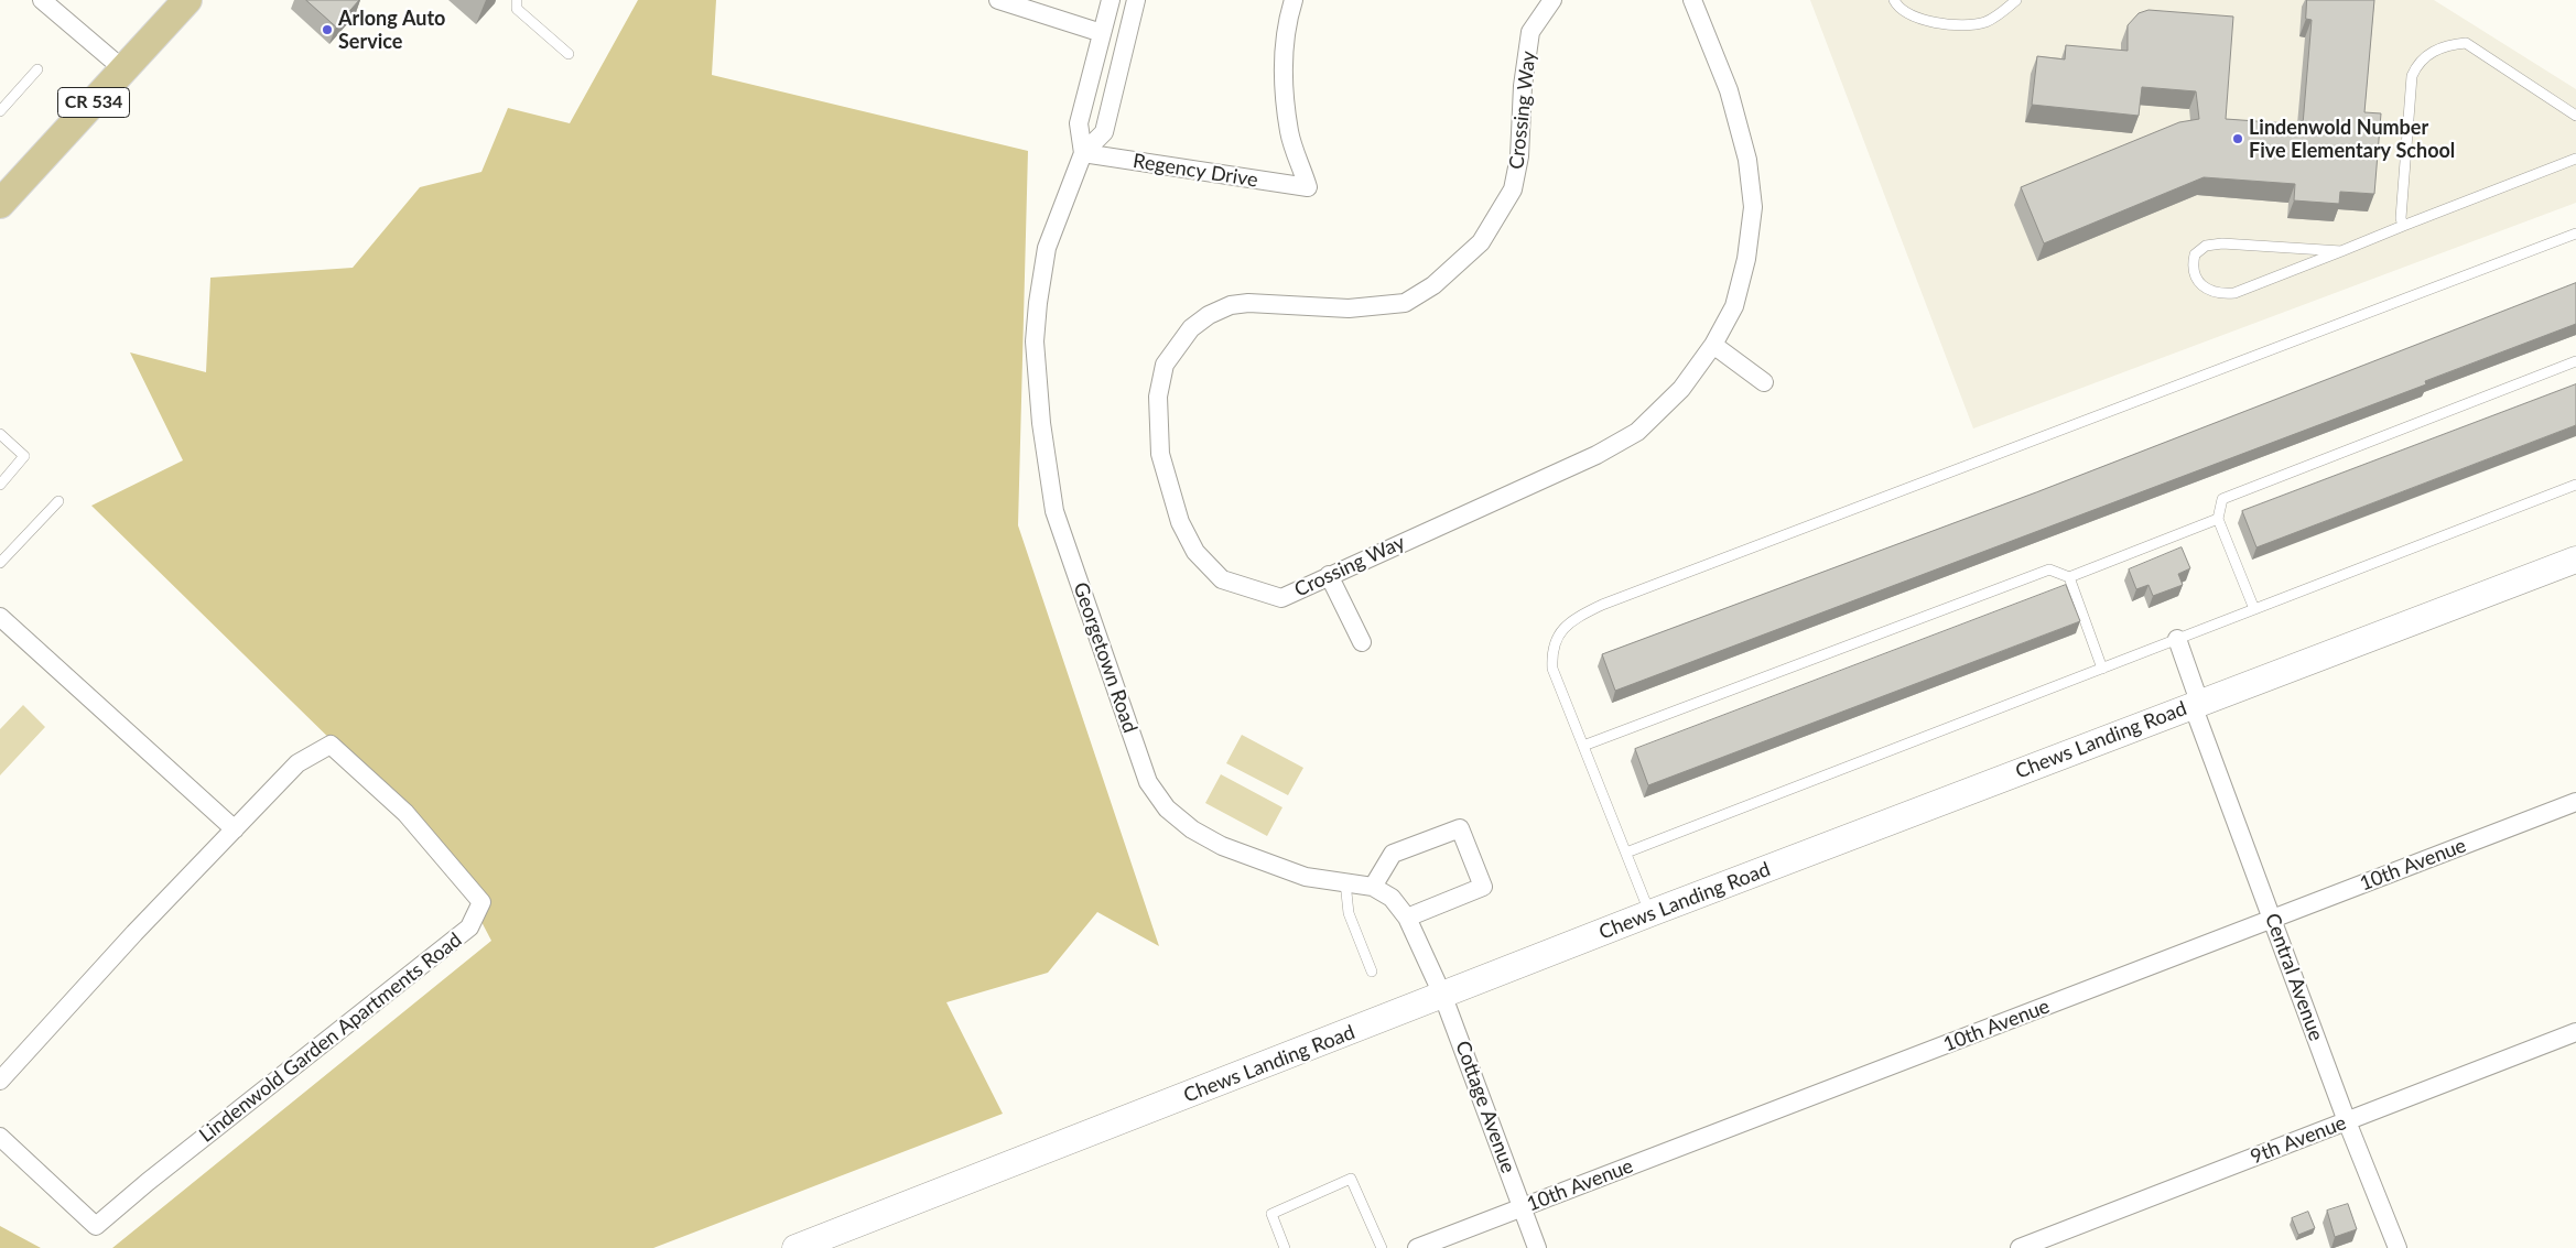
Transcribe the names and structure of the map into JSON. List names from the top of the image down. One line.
{"streets":{"main road":["CR 534"],"street":["Crossing Way","Regency Drive","Georgetown Road","Chews Landing Road","10th Avenue","Central Avenue","Lindenwold Garden Apartments Road","Cottage Avenue","9th Avenue"]},"crossings":[["Regency Drive","Georgetown Road"],["Georgetown Road","Chews Landing Road"],["Georgetown Road","Cottage Avenue"],["Chews Landing Road","Central Avenue"],["Chews Landing Road","Cottage Avenue"],["10th Avenue","Central Avenue"],["10th Avenue","Cottage Avenue"],["Central Avenue","9th Avenue"]],"places":["Arlong Auto Service","Lindenwold Number Five Elementary School"]}
